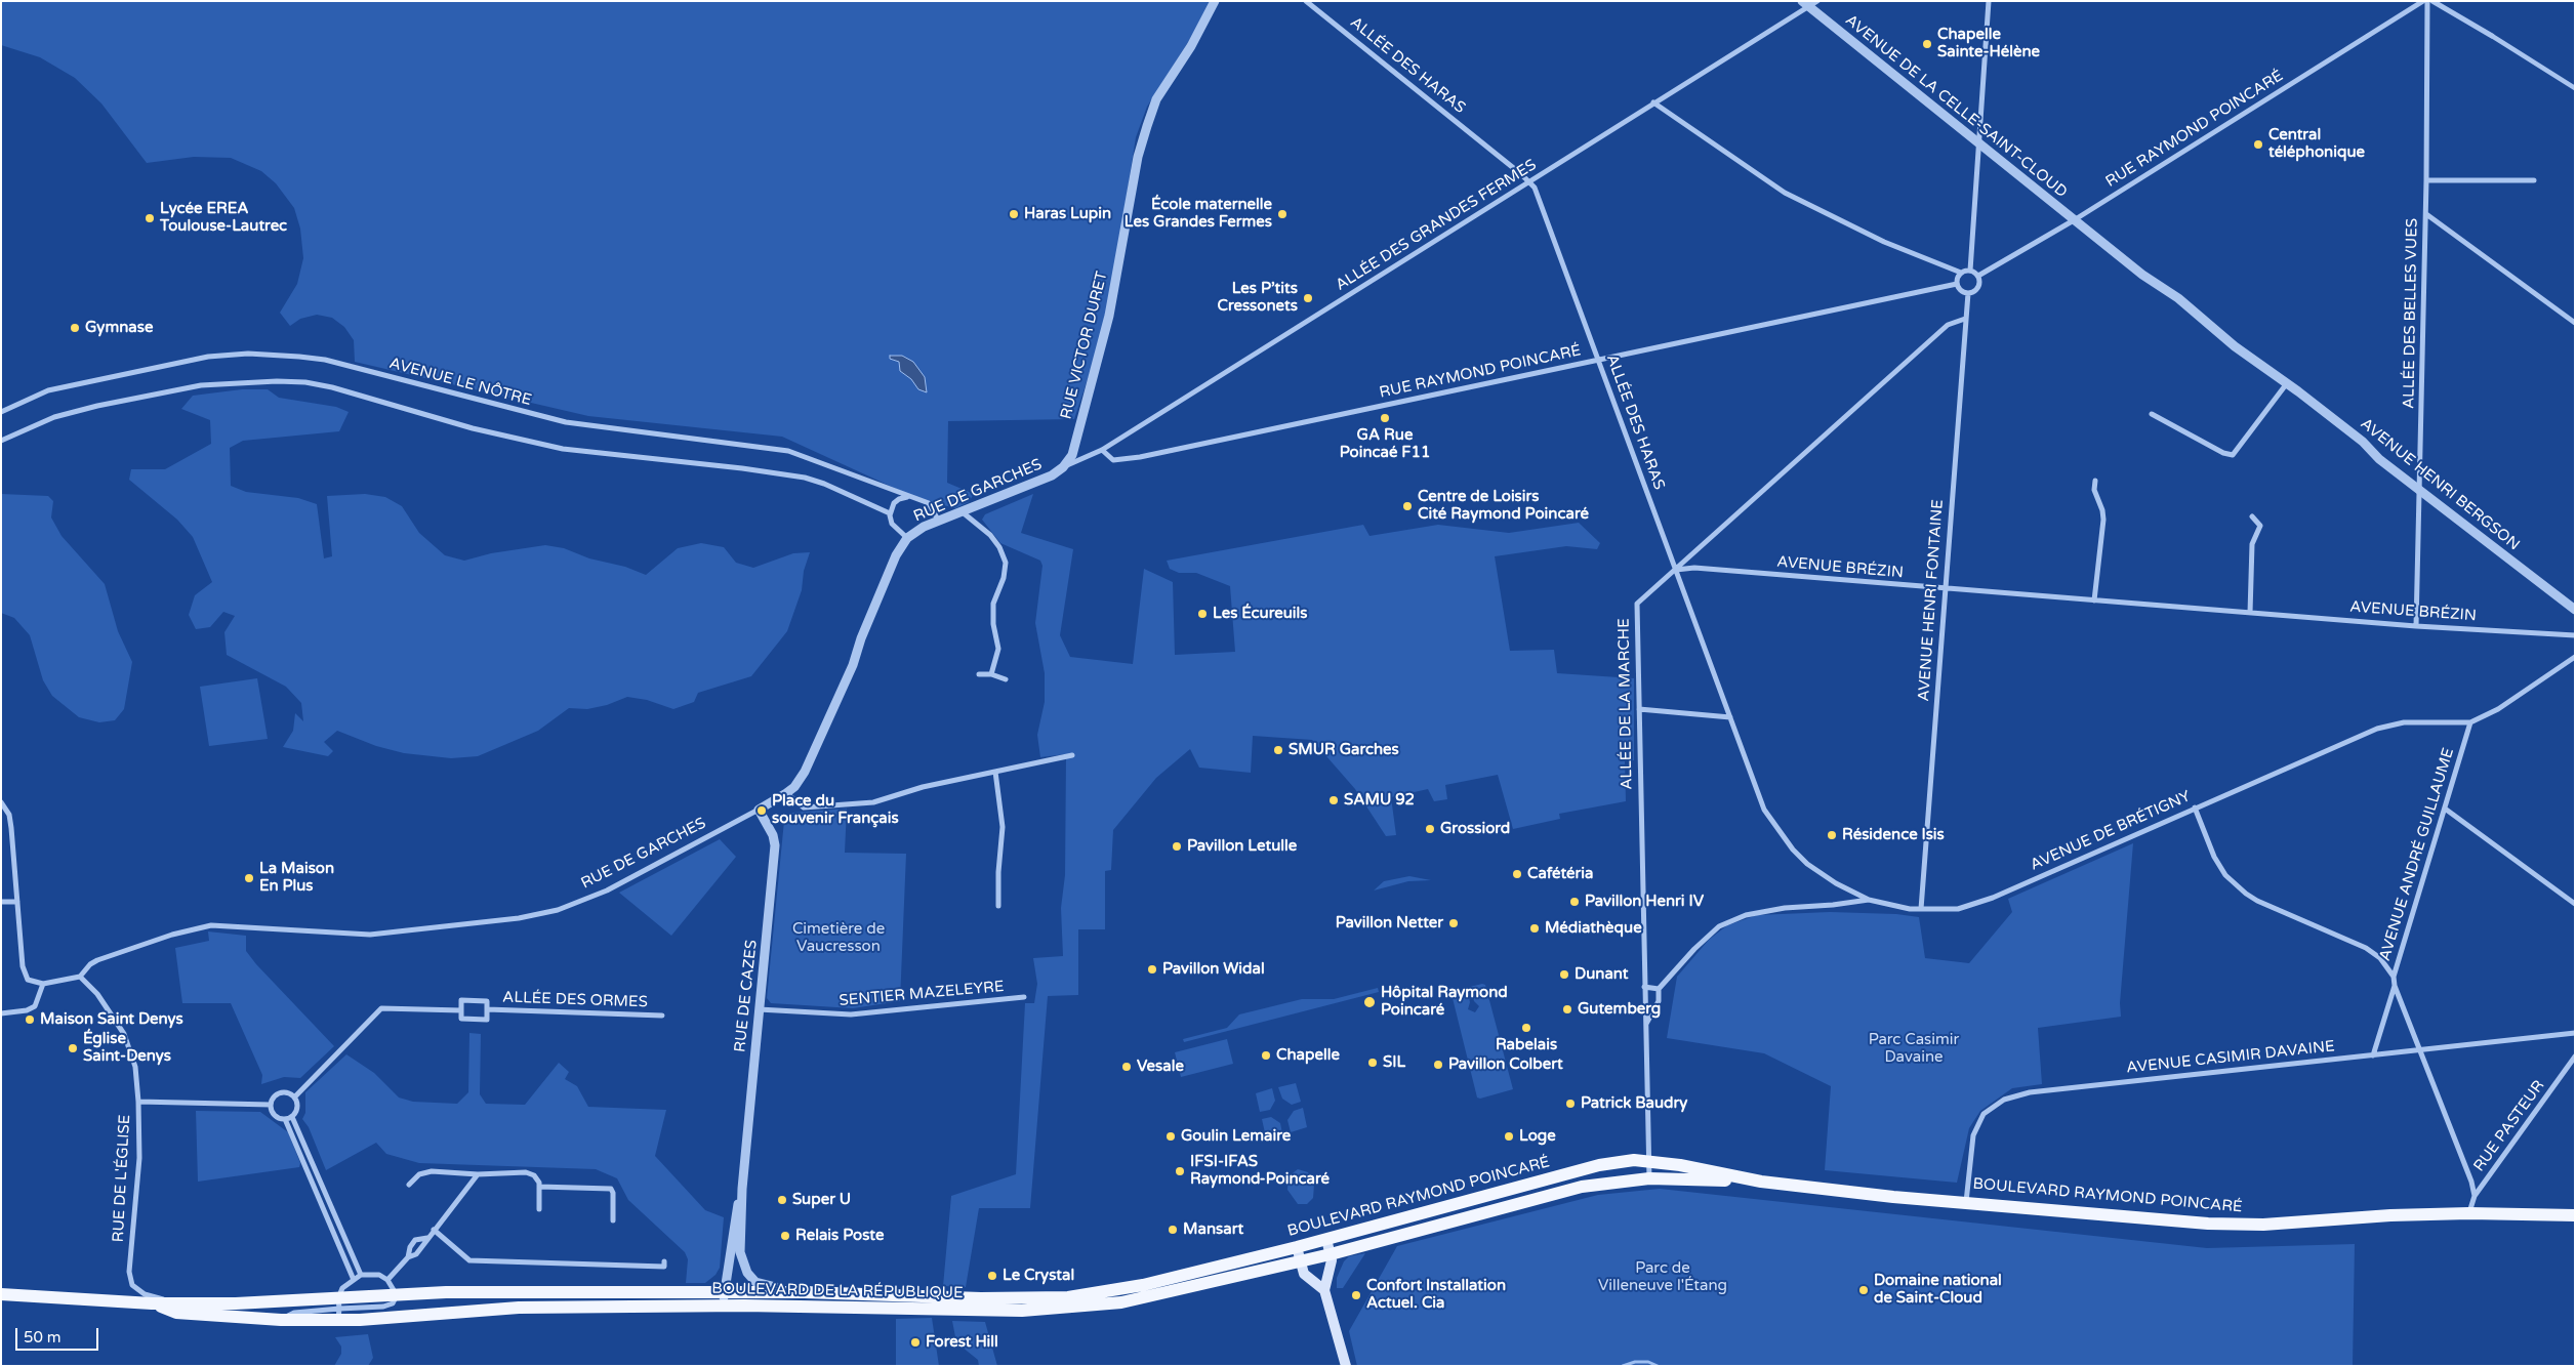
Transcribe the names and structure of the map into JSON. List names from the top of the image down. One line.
{"streets":{"main road":["BOULEVARD RAYMOND POINCARÉ","BOULEVARD DE LA RÉPUBLIQUE"],"street":["ALLÉE DES HARAS","AVENUE DE LA CELLE-SAINT-CLOUD","RUE RAYMOND POINCARÉ","ALLÉE DES GRANDES FERMES","ALLÉE DES BELLES VUES","RUE VICTOR DURET","AVENUE LE NÔTRE","AVENUE HENRI BERGSON","RUE DE GARCHES","AVENUE BRÉZIN","AVENUE HENRI FONTAINE","ALLÉE DE LA MARCHE","AVENUE DE BRÉTIGNY","AVENUE ANDRÉ GUILLAUME","SENTIER MAZELEYRE","RUE DE CAZES","ALLÉE DES ORMES","AVENUE CASIMIR DAVAINE","RUE PASTEUR","RUE DE L'ÉGLISE"]},"crossings":[["ALLÉE DES HARAS","RUE RAYMOND POINCARÉ"],["ALLÉE DES HARAS","ALLÉE DES GRANDES FERMES"],["ALLÉE DES HARAS","AVENUE BRÉZIN"],["ALLÉE DES HARAS","ALLÉE DE LA MARCHE"],["ALLÉE DES HARAS","AVENUE DE BRÉTIGNY"],["AVENUE DE LA CELLE-SAINT-CLOUD","RUE RAYMOND POINCARÉ"],["AVENUE DE LA CELLE-SAINT-CLOUD","ALLÉE DES GRANDES FERMES"],["AVENUE DE LA CELLE-SAINT-CLOUD","AVENUE HENRI BERGSON"],["RUE RAYMOND POINCARÉ","ALLÉE DES GRANDES FERMES"],["RUE RAYMOND POINCARÉ","AVENUE HENRI FONTAINE"],["ALLÉE DES GRANDES FERMES","RUE VICTOR DURET"],["ALLÉE DES GRANDES FERMES","RUE DE GARCHES"],["ALLÉE DES BELLES VUES","AVENUE HENRI BERGSON"],["ALLÉE DES BELLES VUES","AVENUE BRÉZIN"],["RUE VICTOR DURET","RUE DE GARCHES"],["AVENUE LE NÔTRE","RUE DE GARCHES"],["RUE DE GARCHES","RUE DE CAZES"],["RUE DE GARCHES","RUE DE L'ÉGLISE"],["AVENUE BRÉZIN","AVENUE HENRI FONTAINE"],["AVENUE BRÉZIN","ALLÉE DE LA MARCHE"],["AVENUE HENRI FONTAINE","ALLÉE DE LA MARCHE"],["AVENUE HENRI FONTAINE","AVENUE DE BRÉTIGNY"],["ALLÉE DE LA MARCHE","AVENUE DE BRÉTIGNY"],["ALLÉE DE LA MARCHE","BOULEVARD RAYMOND POINCARÉ"],["AVENUE DE BRÉTIGNY","AVENUE ANDRÉ GUILLAUME"],["AVENUE ANDRÉ GUILLAUME","AVENUE CASIMIR DAVAINE"],["AVENUE ANDRÉ GUILLAUME","RUE PASTEUR"],["SENTIER MAZELEYRE","RUE DE CAZES"],["RUE DE CAZES","BOULEVARD DE LA RÉPUBLIQUE"],["AVENUE CASIMIR DAVAINE","BOULEVARD RAYMOND POINCARÉ"],["RUE PASTEUR","BOULEVARD RAYMOND POINCARÉ"],["RUE DE L'ÉGLISE","BOULEVARD DE LA RÉPUBLIQUE"],["BOULEVARD RAYMOND POINCARÉ","BOULEVARD DE LA RÉPUBLIQUE"]],"parks":["Cimetière de Vaucresson","Parc Casimir Davaine","Parc de Villeneuve l'Étang"],"places":["Chapelle Sainte-Hélène","Central téléphonique","Haras Lupin","École maternelle Les Grandes Fermes","Lycée EREA Toulouse-Lautrec","Les P’tits Cressonets","Gymnase","GA Rue Poincaé F11","Centre de Loisirs Cité Raymond Poincaré","Les Écureuils","SMUR Garches","SAMU 92","Place du souvenir Français","Grossiord","Résidence Isis","Pavillon Letulle","Cafétéria","La Maison En Plus","Pavillon Henri IV","Pavillon Netter","Médiathèque","Pavillon Widal","Dunant","Hôpital Raymond Poincaré","Gutemberg","Maison Saint Denys","Rabelais","Église Saint-Denys","Chapelle","SIL","Pavillon Colbert","Vesale","Patrick Baudry","Goulin Lemaire","Loge","IFSI-IFAS Raymond-Poincaré","Super U","Mansart","Relais Poste","Le Crystal","Domaine national de Saint-Cloud","Confort Installation Actuel. Cia","Forest Hill"],"scale_bar":"50 m"}
